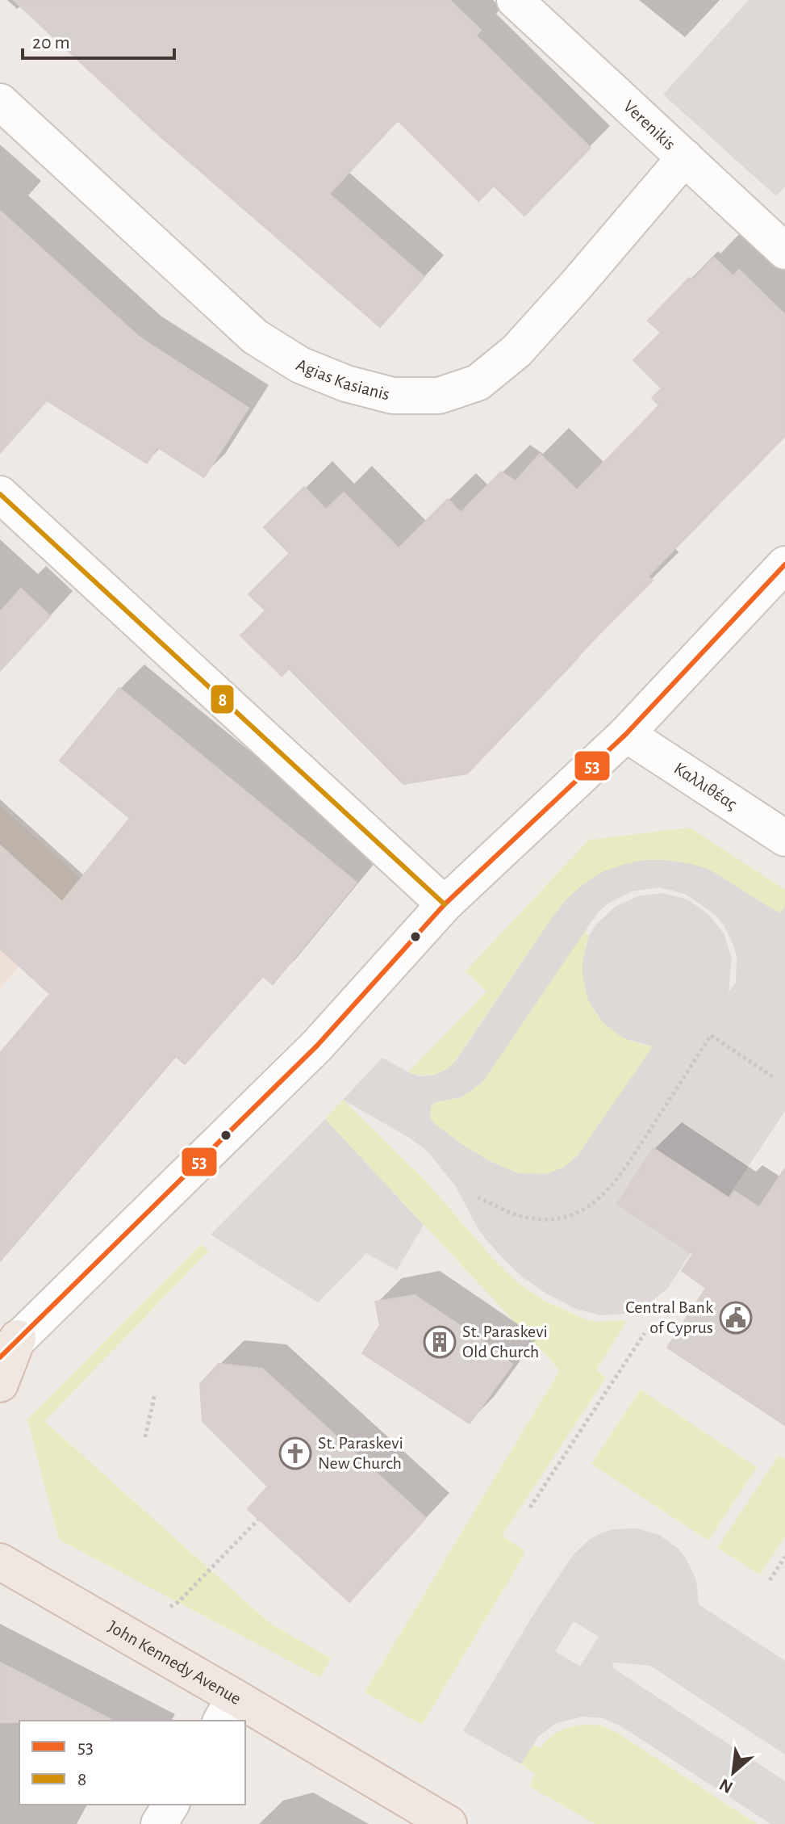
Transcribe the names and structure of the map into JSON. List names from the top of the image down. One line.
{"streets":{"main road":["John Kennedy Avenue"],"street":["Verenikis","Agias Kasianis","Καλλιθέας"]},"crossings":[["Verenikis","Agias Kasianis"]],"places":{"public building":["Central Bank of Cyprus"],"building":["St. Paraskevi Old Church"],"church":["St. Paraskevi New Church"]},"lines":["transit line 8","transit line 53"],"legend":["53","8"],"scale_bar":"20 m","north":"bottom left"}
